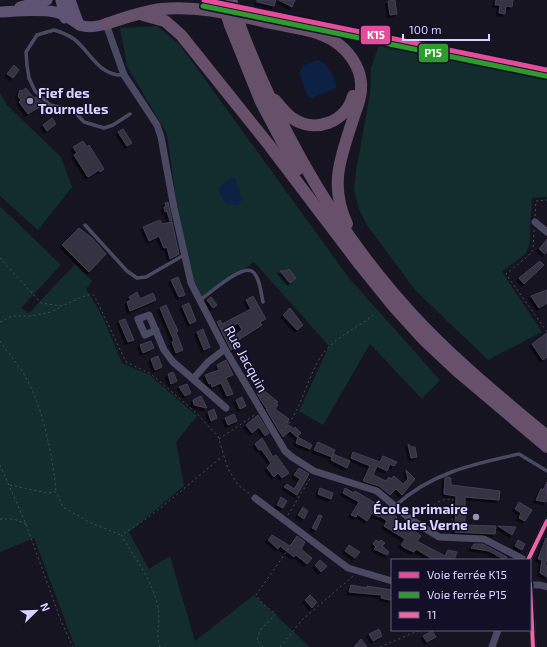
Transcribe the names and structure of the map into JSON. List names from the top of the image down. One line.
{"streets":{"street":["Rue Jacquin"]},"places":["Fief des Tournelles","École primaire Jules Verne"],"lines":["rail line K15","rail line P15","transit line 11"],"legend":["Voie ferrée K15","Voie ferrée P15","11"],"scale_bar":"100 m","north":"top right"}
